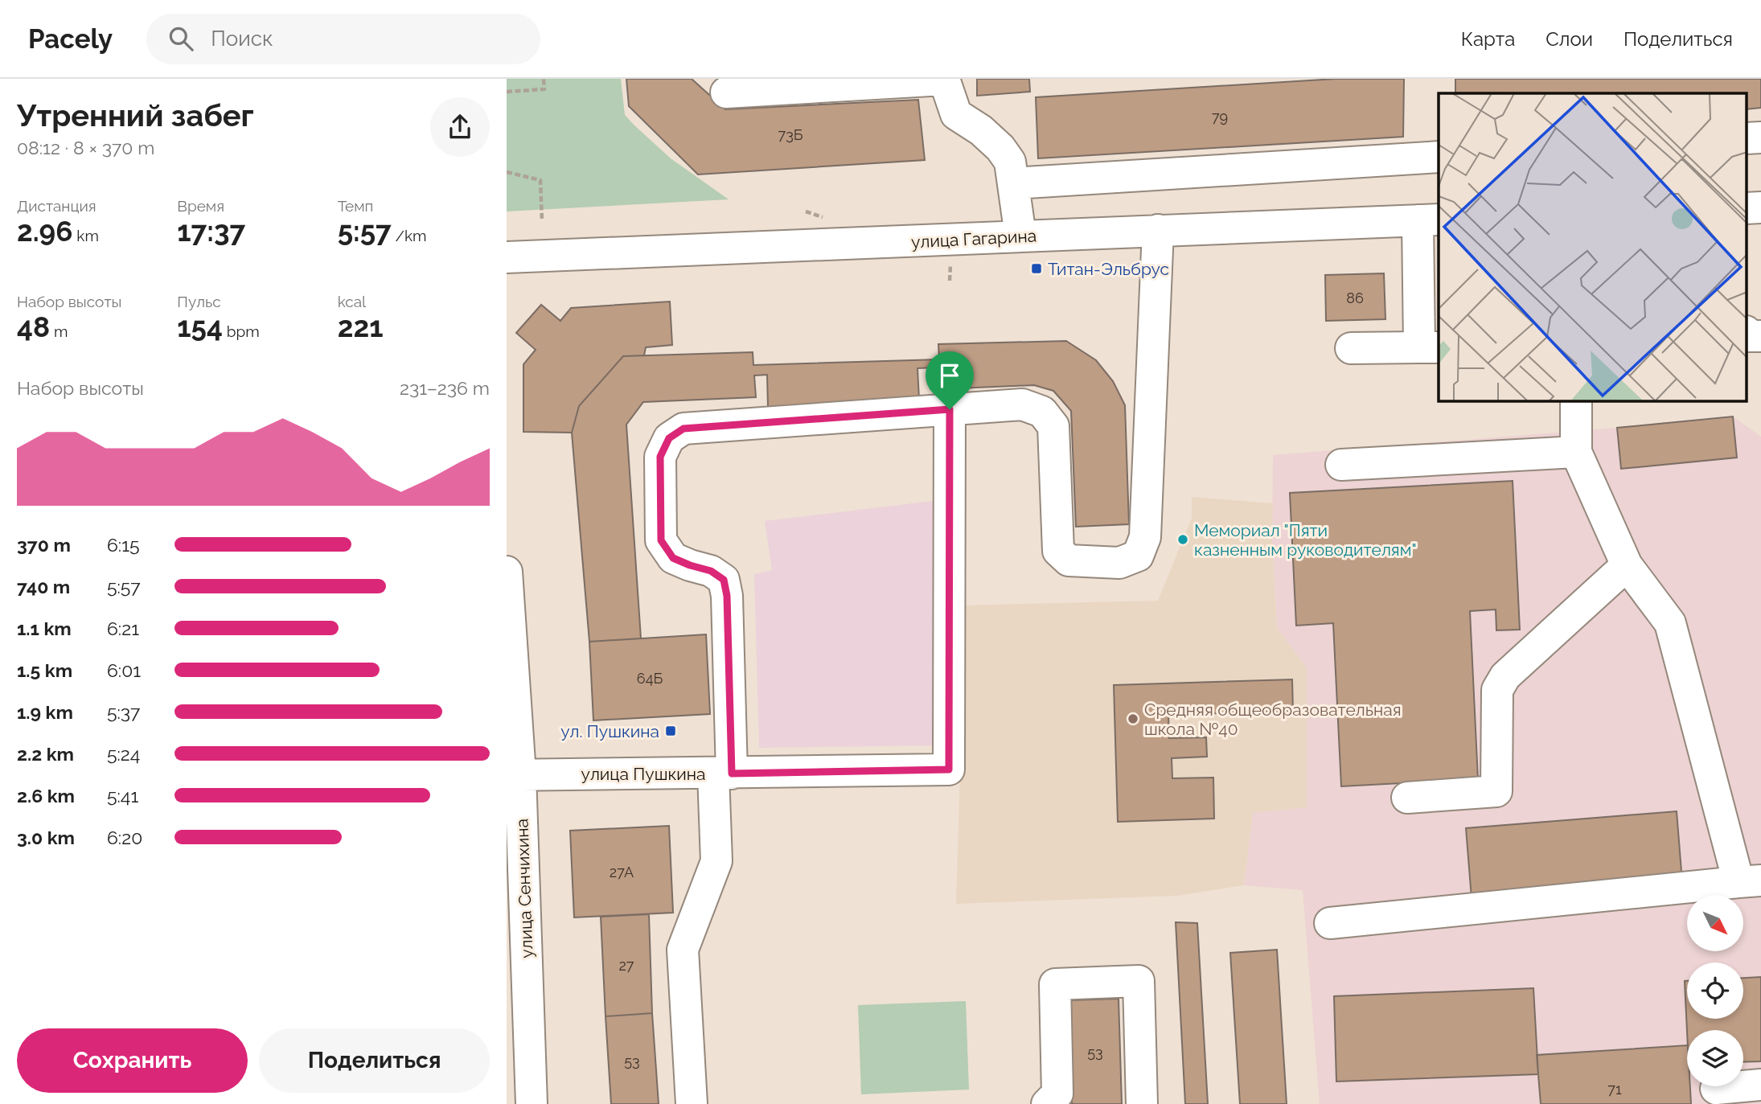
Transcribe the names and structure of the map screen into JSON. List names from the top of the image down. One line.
{"streets":{"street":["улица Гагарина","улица Пушкина","улица Сенчихина"]},"crossings":[["улица Пушкина","улица Сенчихина"]],"places":{"transit":["Титан-Эльбрус","ул. Пушкина"],"other":["Мемориал \"Пяти казненным руководителям\"","Средняя общеобразовательная школа №40"]},"house_numbers":["79","73Б","86","64Б","27А","27","53","53","71"],"north":"bottom right","page":{"header":"Pacely","search":"Поиск","nav":["Карта","Слои","Поделиться"],"heading":["Утренний забег","08:12 · 8 × 370 m"],"stats":[["Дистанция","2.96 km"],["Время","17:37"],["Темп","5:57 /km"],["Набор высоты","48 m"],["Пульс","154 bpm"],["kcal","221"]],"chart":["Набор высоты","231–236 m"],"list":[{"name":"370 m","note":"6:15"},{"name":"740 m","note":"5:57"},{"name":"1.1 km","note":"6:21"},{"name":"1.5 km","note":"6:01"},{"name":"1.9 km","note":"5:37"},{"name":"2.2 km","note":"5:24"},{"name":"2.6 km","note":"5:41"},{"name":"3.0 km","note":"6:20"}],"buttons":["Сохранить","Поделиться"]}}
